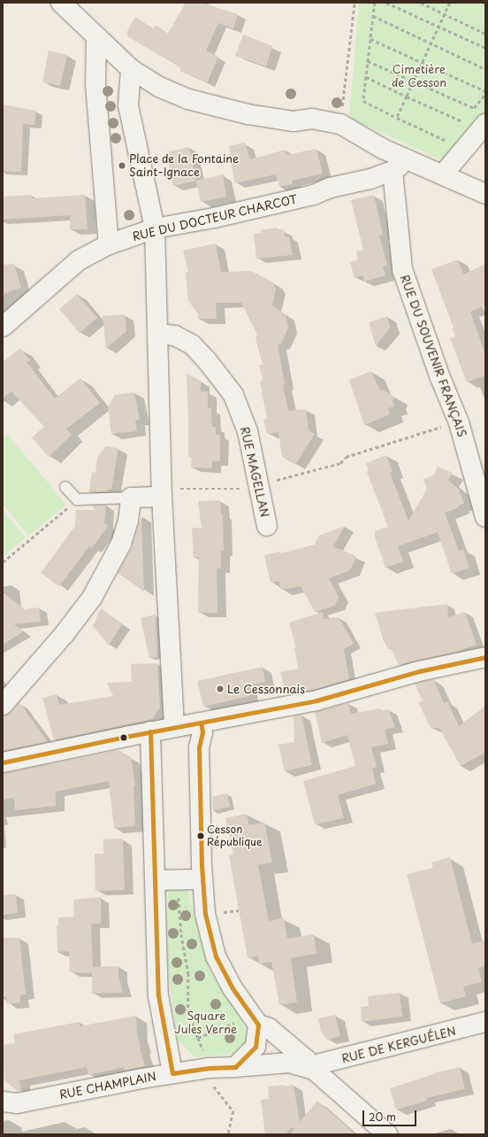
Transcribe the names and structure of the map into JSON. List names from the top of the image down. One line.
{"streets":{"street":["RUE DU DOCTEUR CHARCOT","RUE DU SOUVENIR FRANÇAIS","RUE MAGELLAN","RUE DE KERGUÉLEN","RUE CHAMPLAIN"]},"crossings":[["RUE DU DOCTEUR CHARCOT","RUE DU SOUVENIR FRANÇAIS"],["RUE DE KERGUÉLEN","RUE CHAMPLAIN"]],"parks":["Cimetière de Cesson","Square Jules Verne"],"places":["Place de la Fontaine Saint-Ignace","Le Cessonnais","Cesson République"],"scale_bar":"20 m"}
